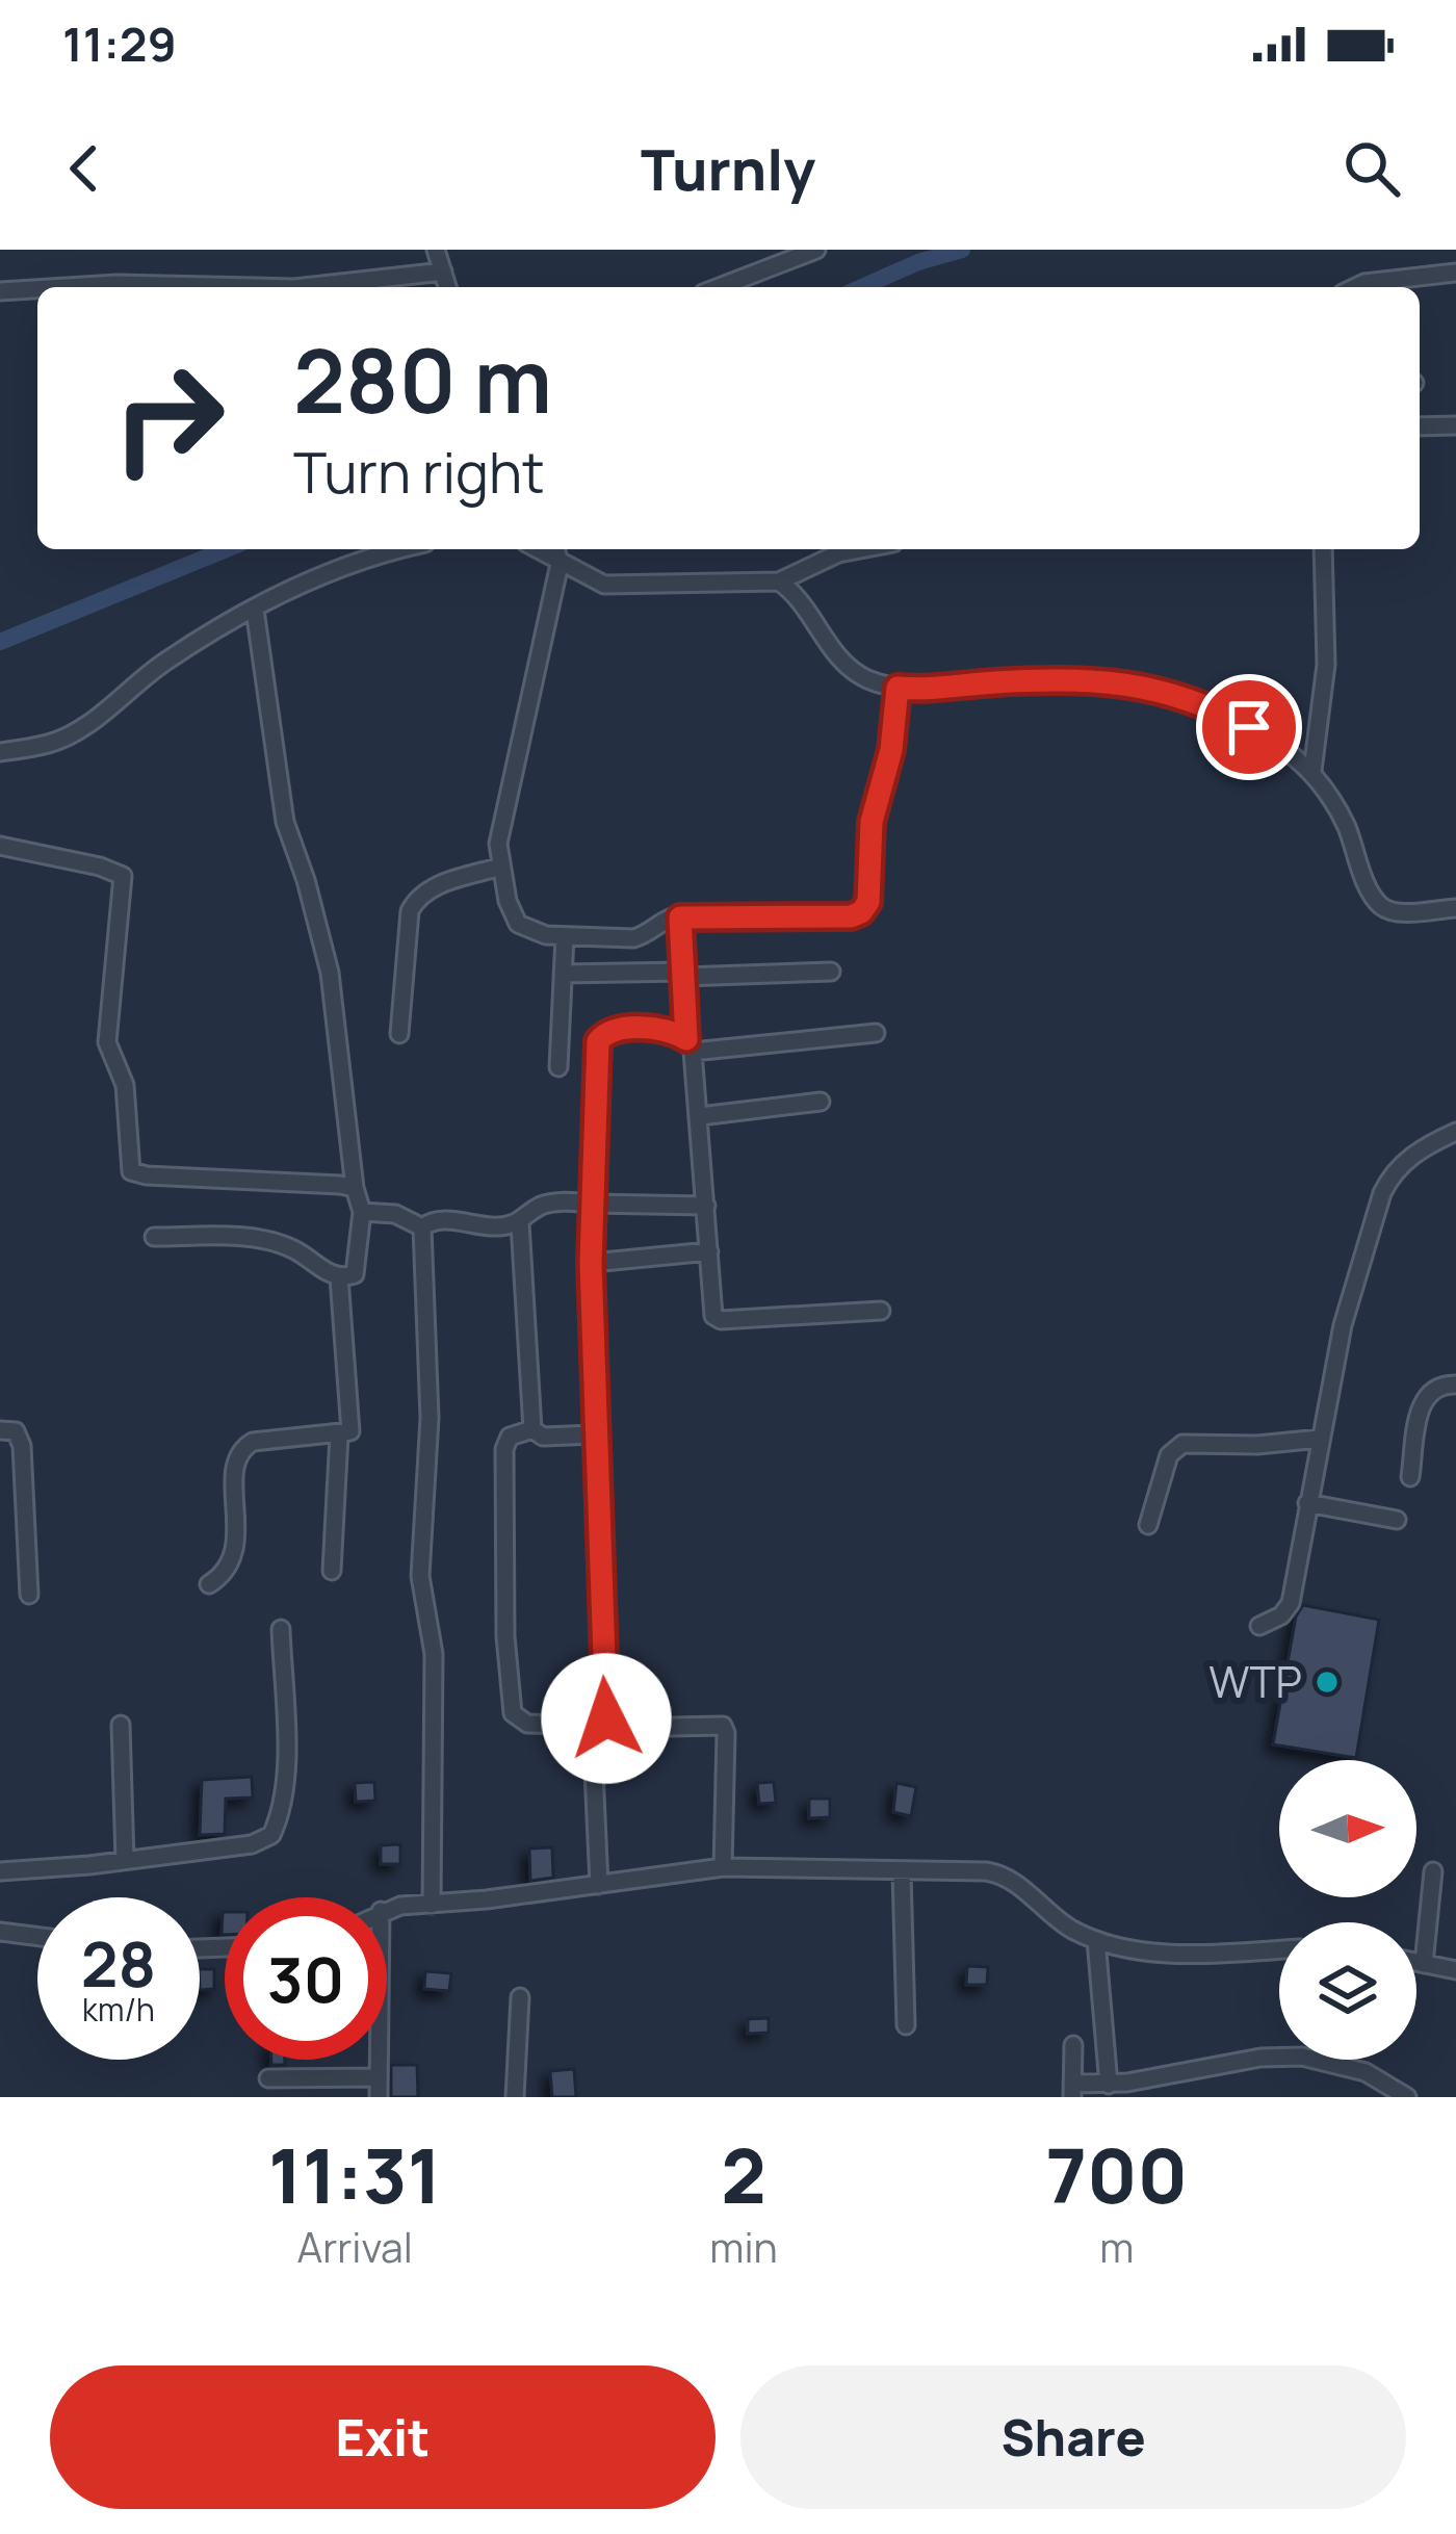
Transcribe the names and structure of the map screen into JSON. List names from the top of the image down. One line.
{"places":["WTP"],"north":"right","page":{"status":"11:29","header":"Turnly","turn":["280 m","Turn right"],"speed":"28 km/h","limit":"30","eta":["11:31","Arrival","2","min","700","m"],"buttons":["Exit","Share"]}}
